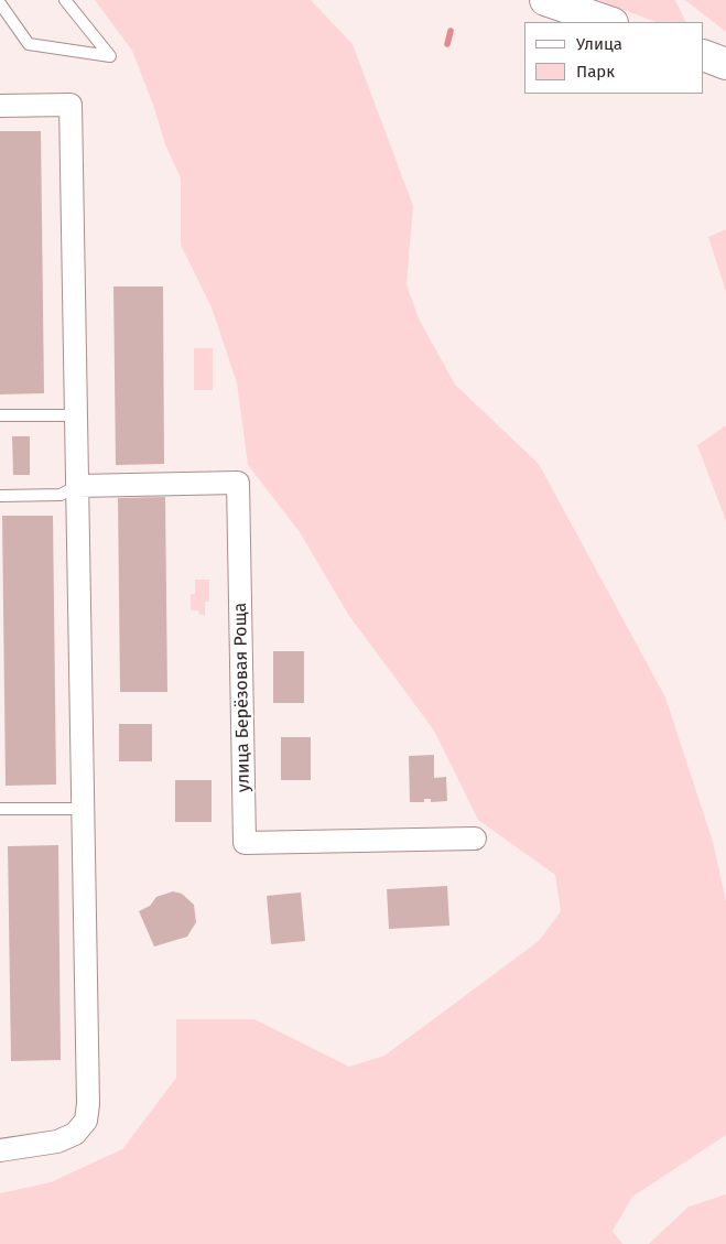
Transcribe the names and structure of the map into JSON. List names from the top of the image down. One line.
{"streets":{"street":["улица Берёзовая Роща"]},"legend":["Улица","Парк"]}
